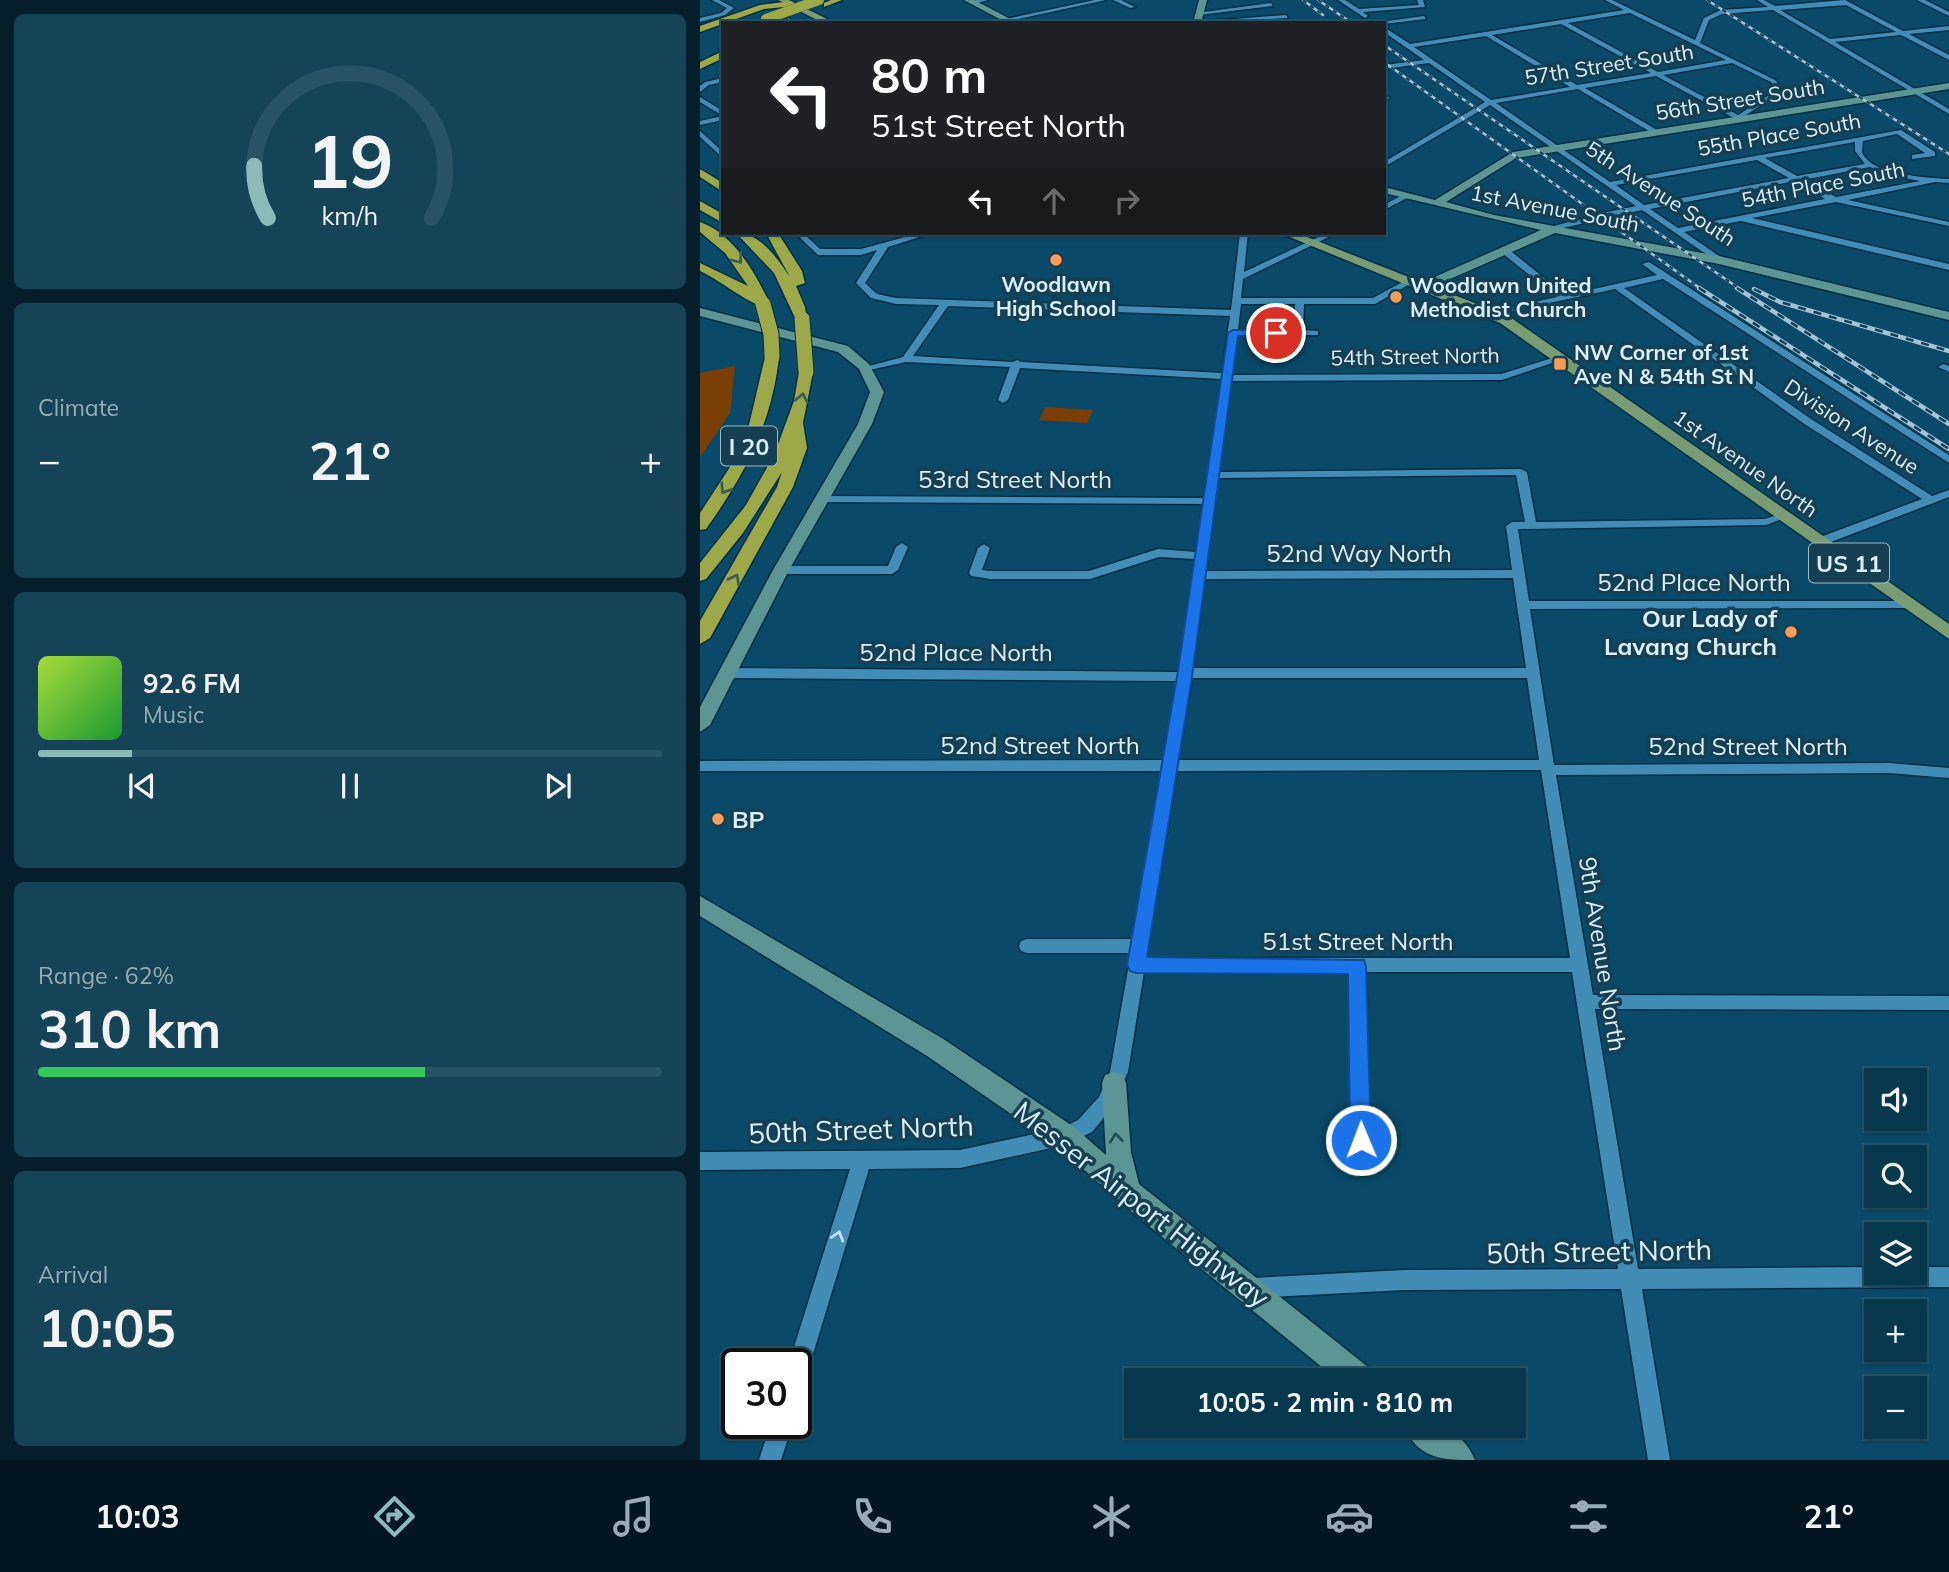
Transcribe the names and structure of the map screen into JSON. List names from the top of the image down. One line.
{"streets":{"highway":["I 20"],"main road":["1st Avenue North","US 11"],"street":["57th Street South","56th Street South","55th Place South","54th Place South","5th Avenue South","1st Avenue South","54th Street North","Division Avenue","53rd Street North","52nd Way North","52nd Place North","52nd Street North","51st Street North","9th Avenue North","50th Street North","Messer Airport Highway"]},"crossings":[["57th Street South","5th Avenue South"],["56th Street South","5th Avenue South"],["56th Street South","1st Avenue South"],["55th Place South","5th Avenue South"],["54th Place South","5th Avenue South"],["5th Avenue South","1st Avenue South"],["54th Street North","Division Avenue"],["54th Street North","1st Avenue North"],["1st Avenue North","52nd Place North"],["52nd Way North","9th Avenue North"],["52nd Place North","9th Avenue North"],["52nd Street North","9th Avenue North"],["51st Street North","9th Avenue North"],["9th Avenue North","50th Street North"],["50th Street North","Messer Airport Highway"]],"places":{"other":["Woodlawn High School","Woodlawn United Methodist Church","Our Lady of Lavang Church","BP"],"transit":["NW Corner of 1st Ave N & 54th St N"]},"page":{"turn":["80 m","51st Street North"],"tile":["Climate",["Range · 62%","310 km"],["Arrival","10:05"]],"heat":["−","21°","+"],"song":["92.6 FM","Music"],"map_buttons":["+","−"],"limit":"30","trip":"10:05 · 2 min · 810 m","tabs":["10:03","21°"],"gauge":["19","km/h"]}}
